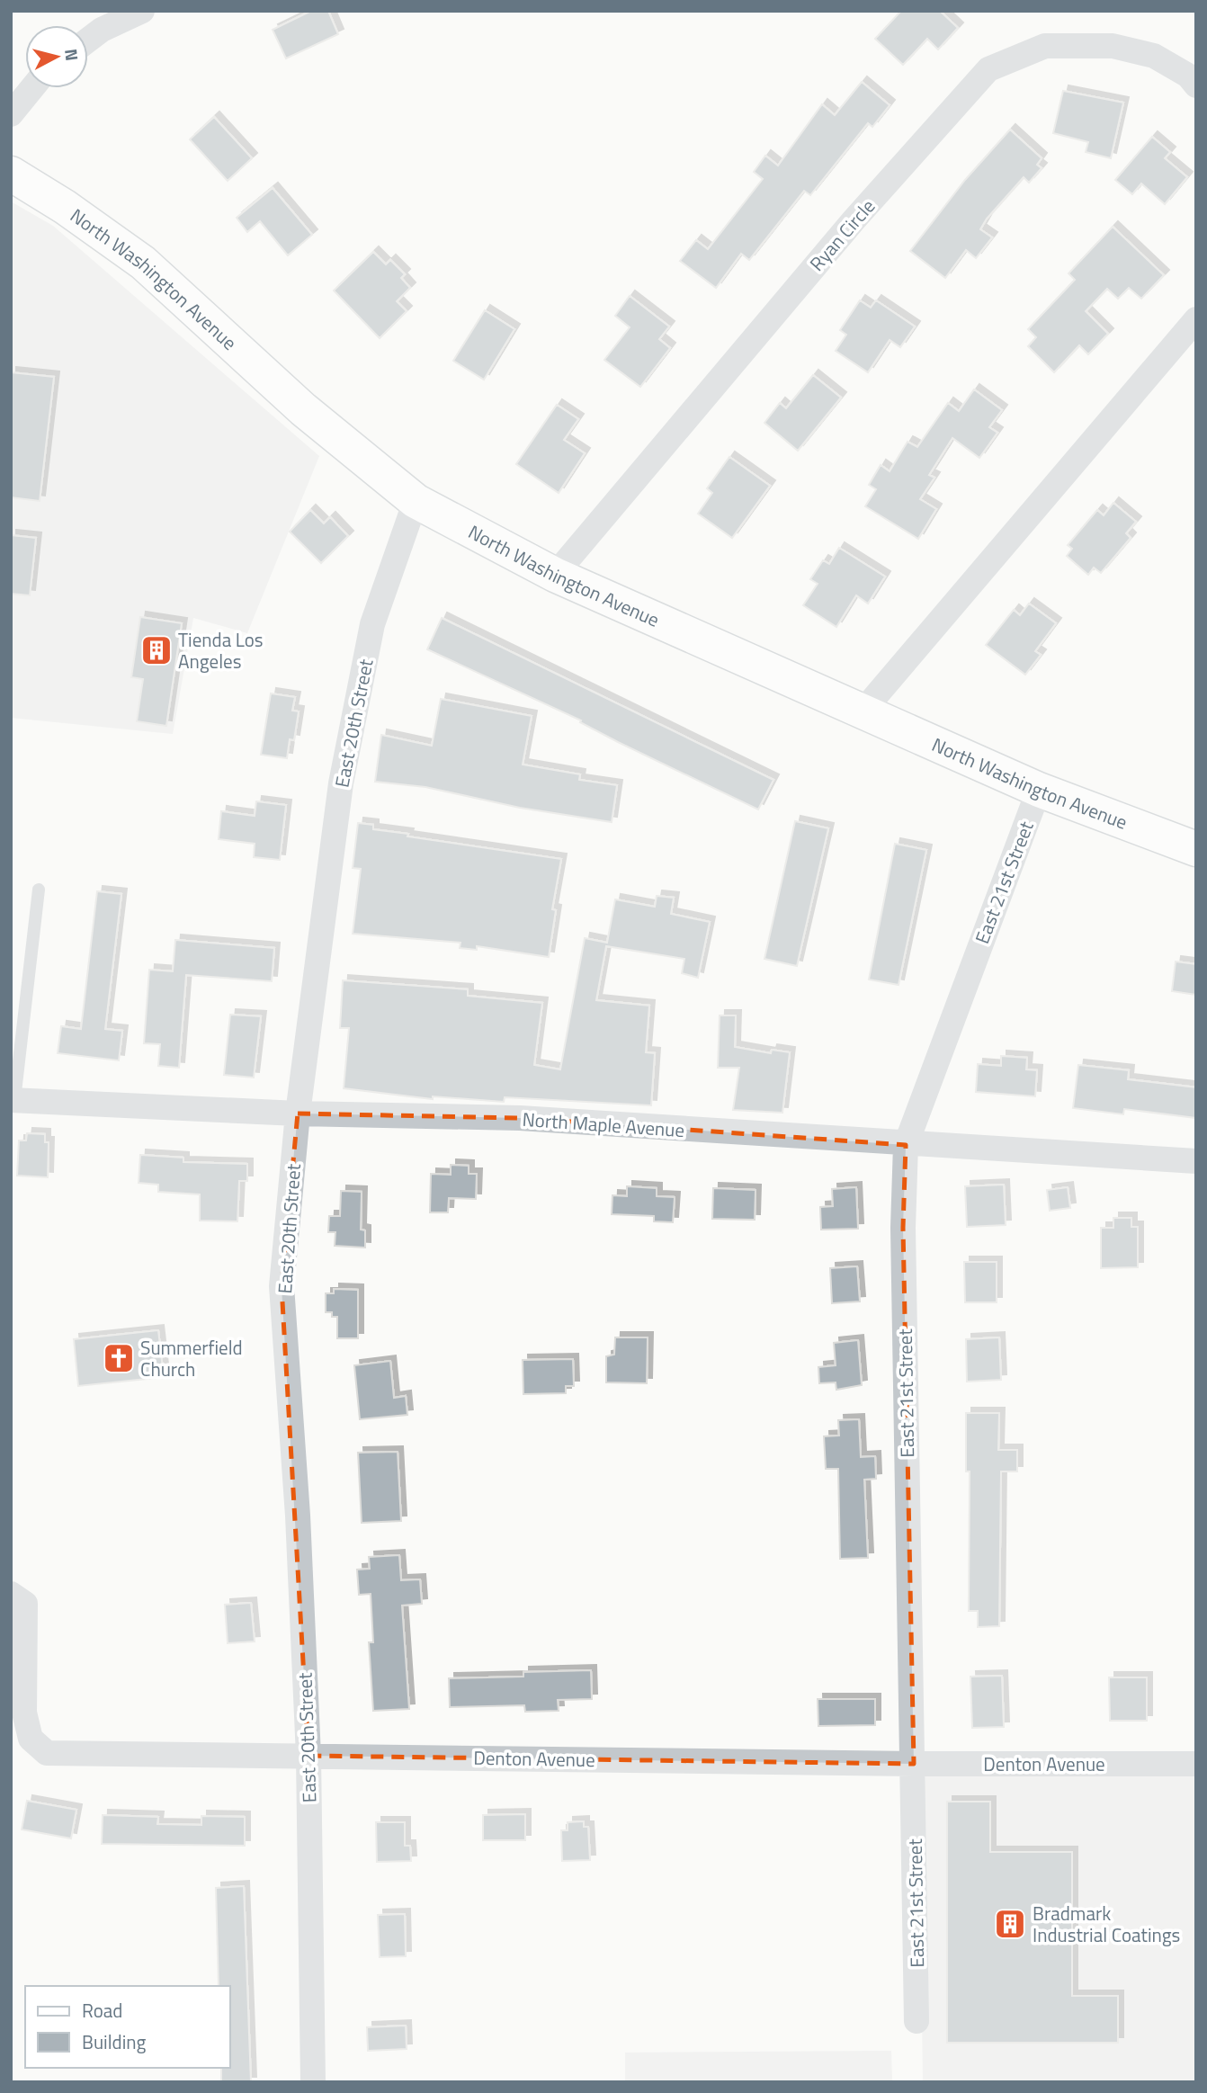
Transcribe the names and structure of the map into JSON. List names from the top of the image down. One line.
{"streets":{"main road":["North Washington Avenue"],"street":["Ryan Circle","East 20th Street","East 21st Street","North Maple Avenue","Denton Avenue"]},"crossings":[["Ryan Circle","North Washington Avenue"],["North Washington Avenue","East 20th Street"],["North Washington Avenue","East 21st Street"],["East 20th Street","North Maple Avenue"],["East 20th Street","Denton Avenue"],["East 21st Street","North Maple Avenue"],["East 21st Street","Denton Avenue"]],"places":{"building":["Tienda Los Angeles","Bradmark Industrial Coatings"],"church":["Summerfield Church"]},"legend":["Road","Building"],"north":"right"}
